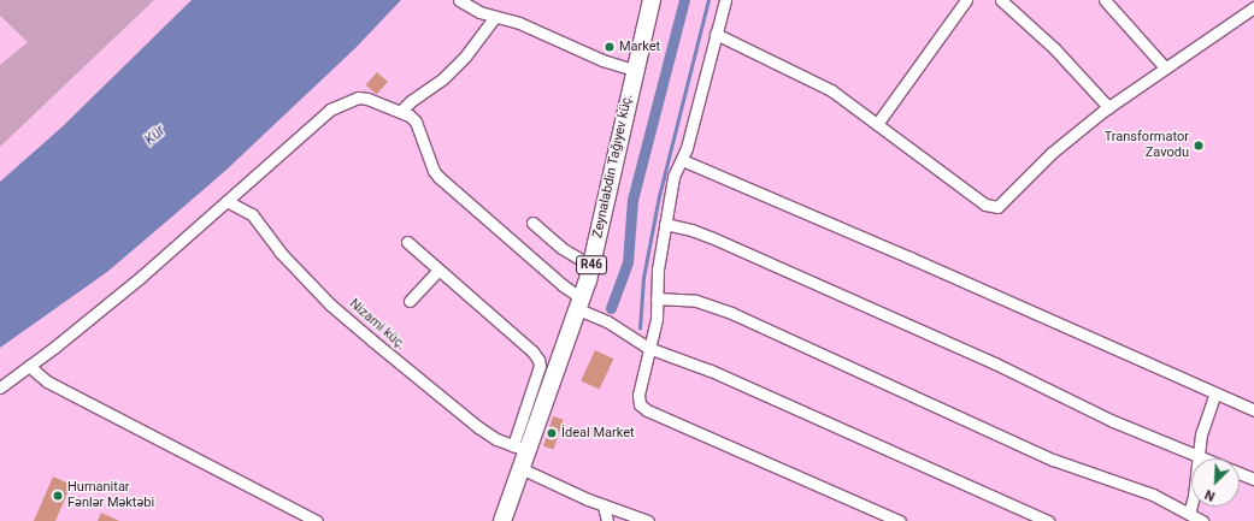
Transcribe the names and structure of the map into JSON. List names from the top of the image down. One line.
{"streets":{"main road":["Zeynalabdin Tağıyev küç.","R46"],"street":["Nizami küç."]},"crossings":[["Zeynalabdin Tağıyev küç.","Nizami küç."]],"water":["Kür"],"places":["Market","Transformator Zavodu","İdeal Market","Humanitar Fənlər Məktəbi"],"north":"bottom left"}
